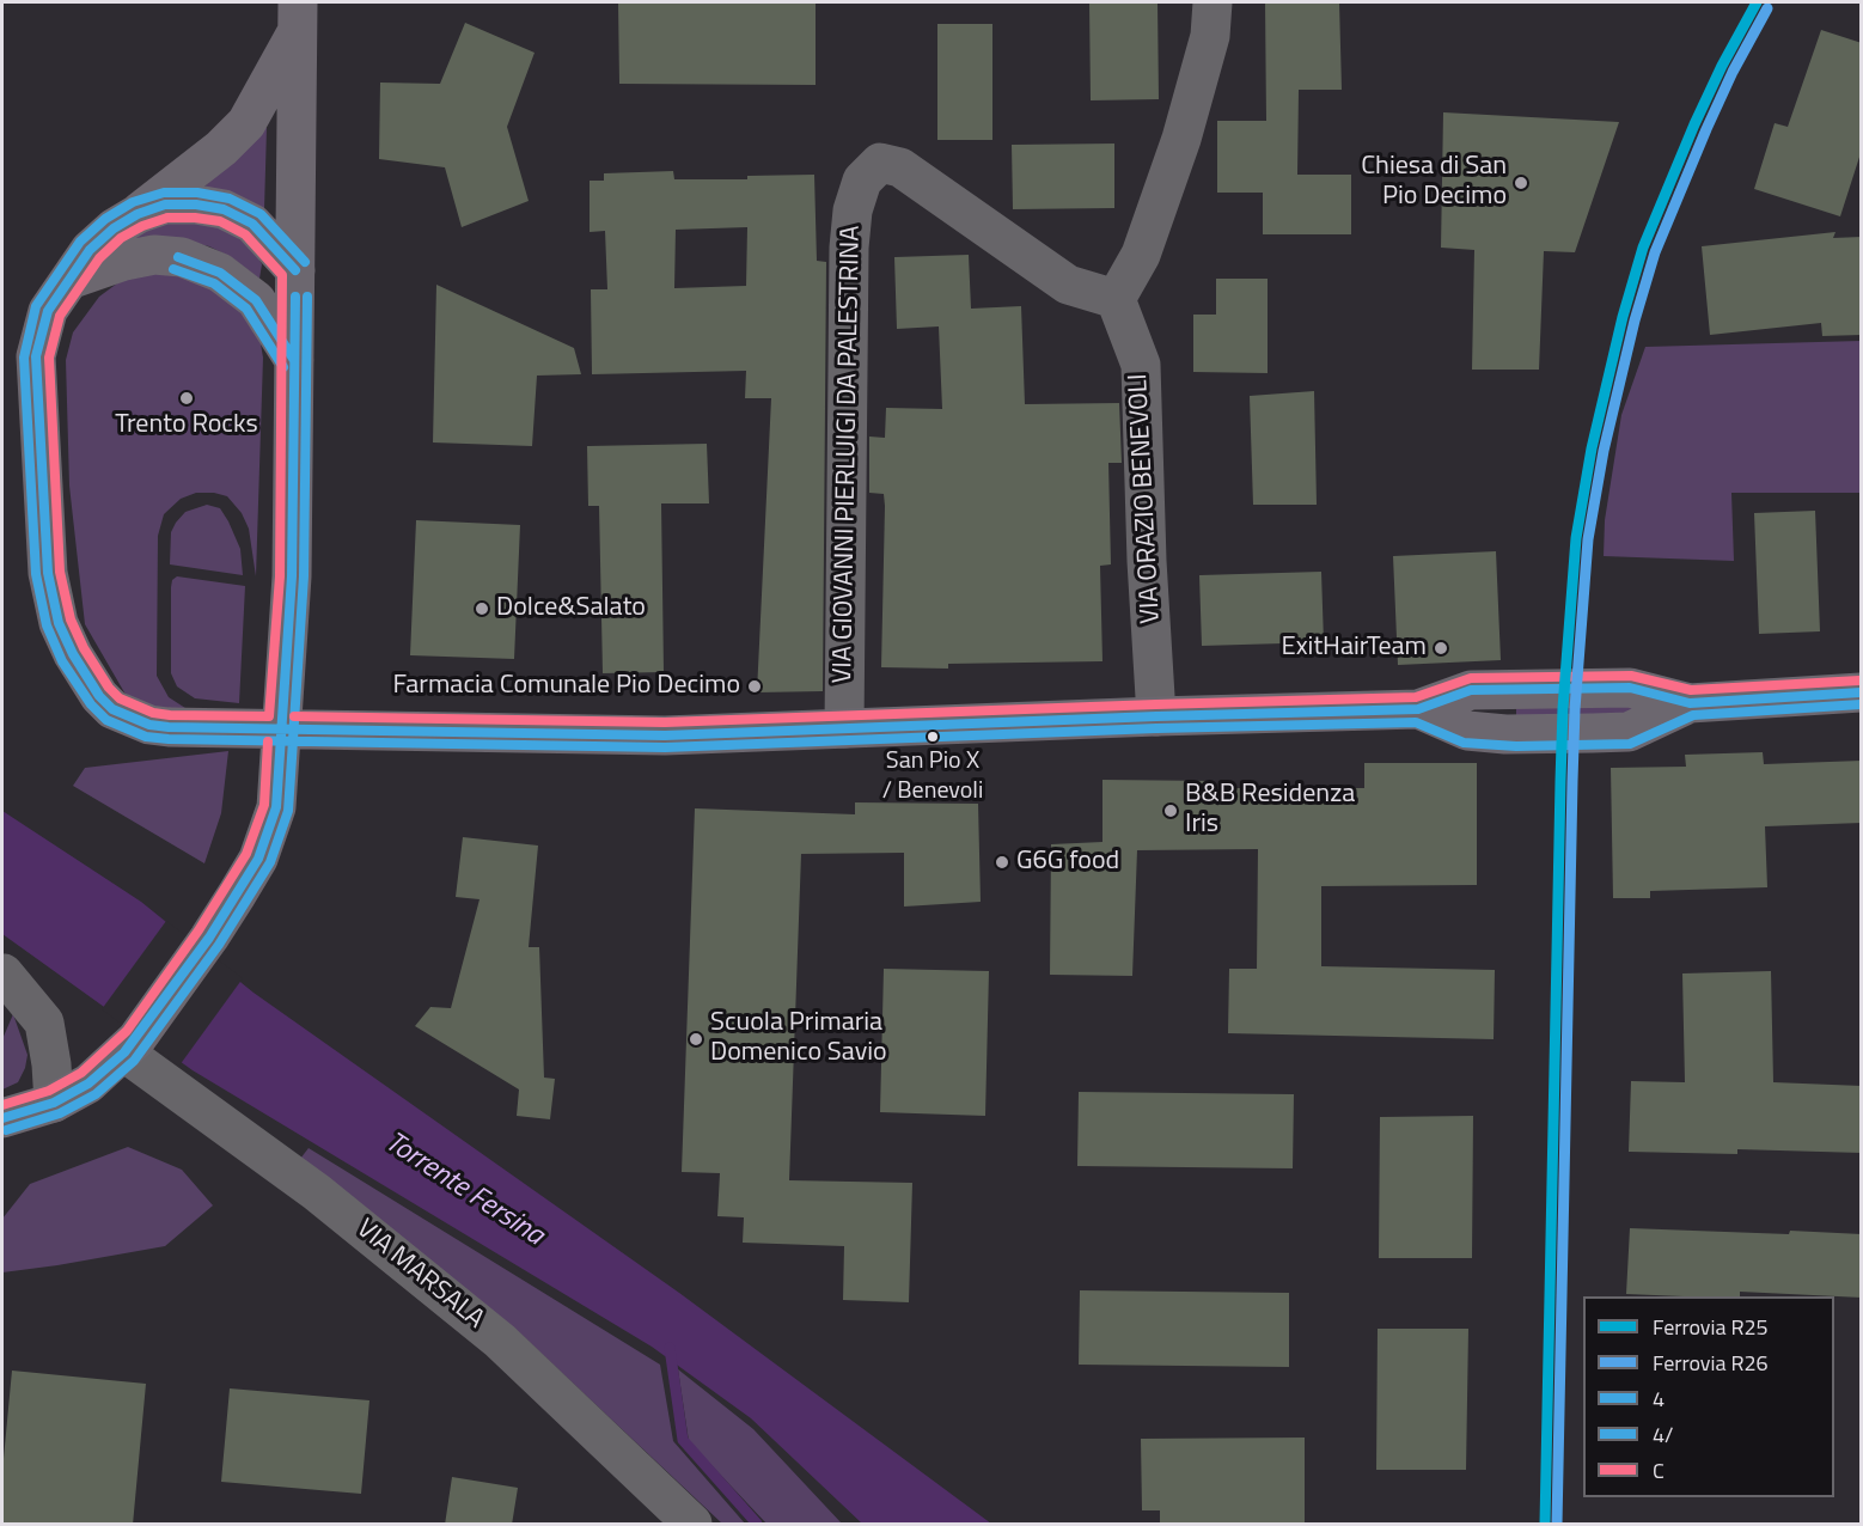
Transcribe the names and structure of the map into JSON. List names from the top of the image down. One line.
{"streets":{"street":["VIA GIOVANNI PIERLUIGI DA PALESTRINA","VIA ORAZIO BENEVOLI","VIA MARSALA"]},"crossings":[["VIA GIOVANNI PIERLUIGI DA PALESTRINA","VIA ORAZIO BENEVOLI"]],"water":["Torrente Fersina"],"places":["Chiesa di San Pio Decimo","Trento Rocks","Dolce&Salato","ExitHairTeam","Farmacia Comunale Pio Decimo","San Pio X / Benevoli","B&B Residenza Iris","G6G food","Scuola Primaria Domenico Savio"],"lines":["rail line R25","rail line R26","transit line 4/","transit line 4","transit line C"],"legend":["Ferrovia R25","Ferrovia R26","4","4/","C"]}
